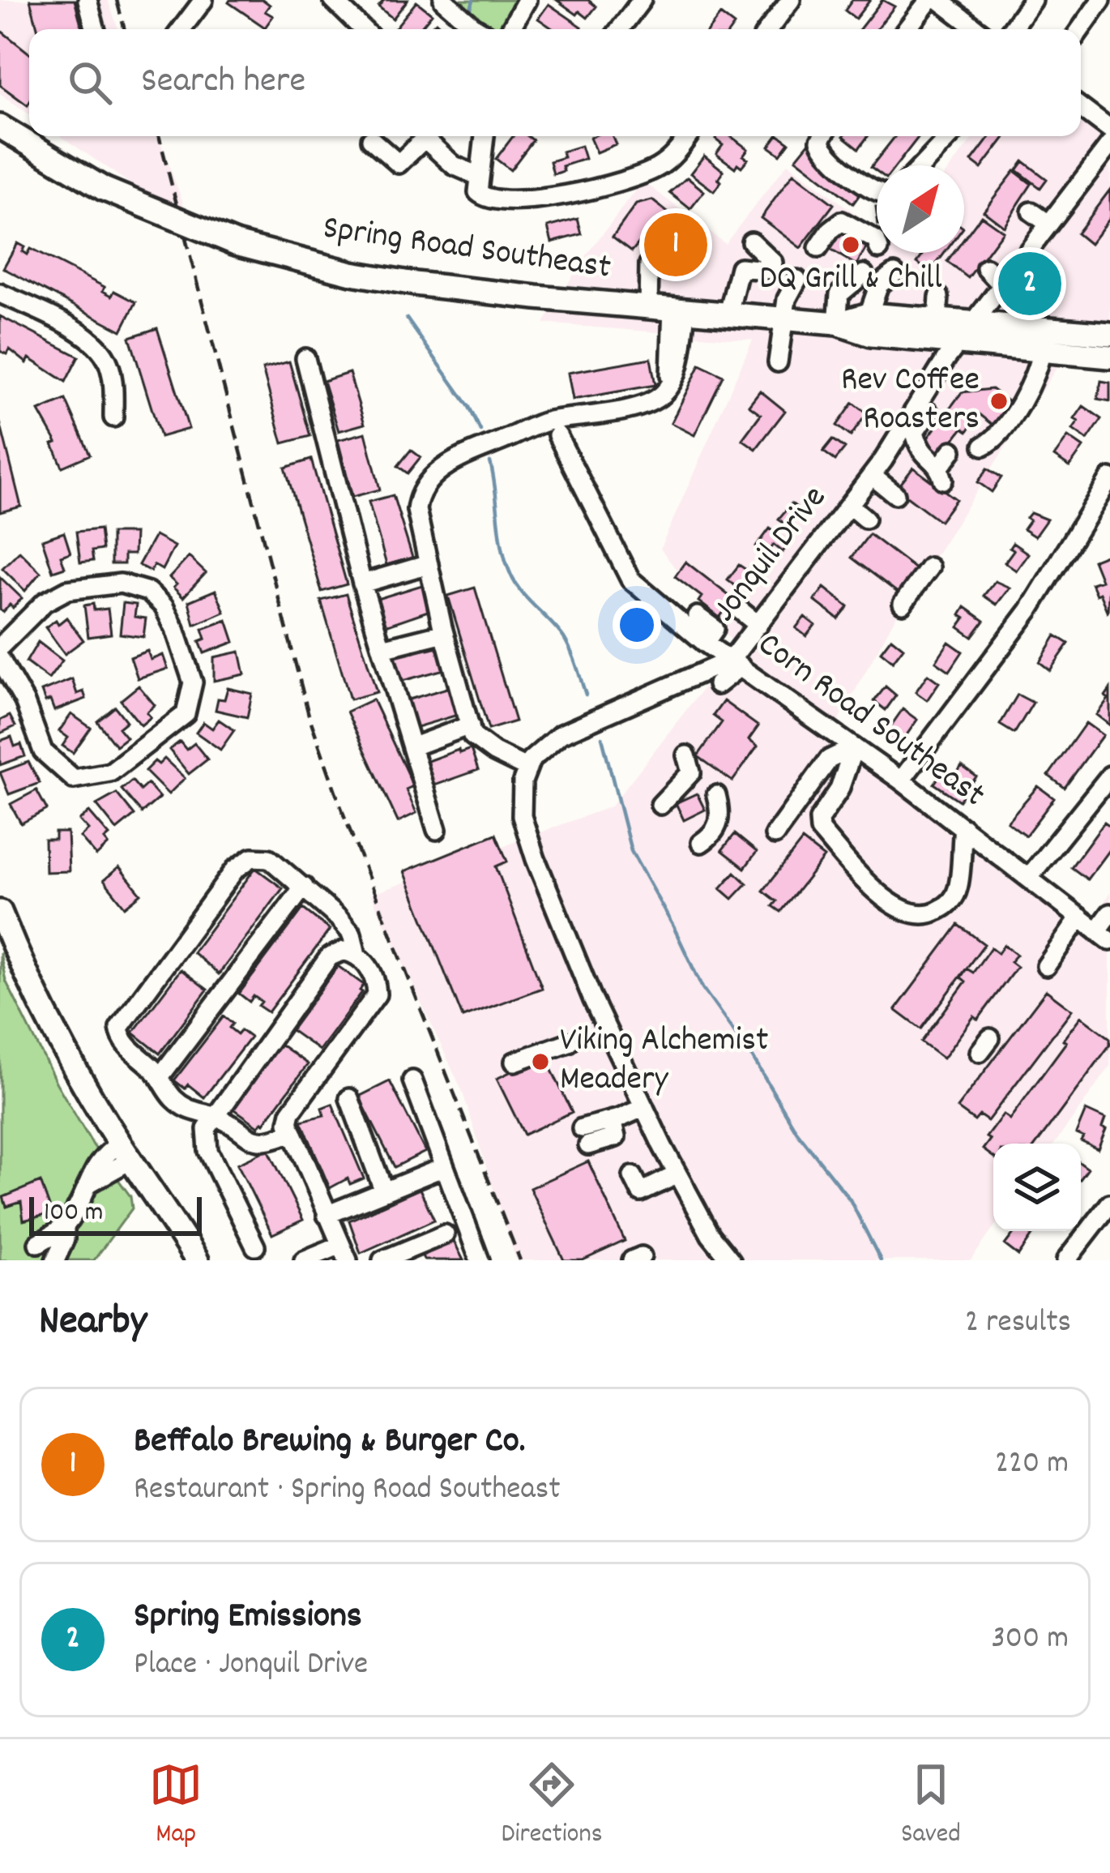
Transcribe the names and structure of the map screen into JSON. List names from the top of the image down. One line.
{"streets":{"main road":["Spring Road Southeast"],"street":["Jonquil Drive","Corn Road Southeast"]},"crossings":[["Spring Road Southeast","Jonquil Drive"],["Jonquil Drive","Corn Road Southeast"]],"places":["DQ Grill & Chill","Rev Coffee Roasters","Viking Alchemist Meadery"],"scale_bar":"100 m","north":"top right","page":{"search":"Search here","pins":["1","2"],"scale":"100 m","heading":["Nearby","2 results"],"list":[{"mark":"1","name":"Beffalo Brewing & Burger Co.","note":"Restaurant · Spring Road Southeast","value":"220 m"},{"mark":"2","name":"Spring Emissions","note":"Place · Jonquil Drive","value":"300 m"}],"nav":["Map","Directions","Saved"]}}
